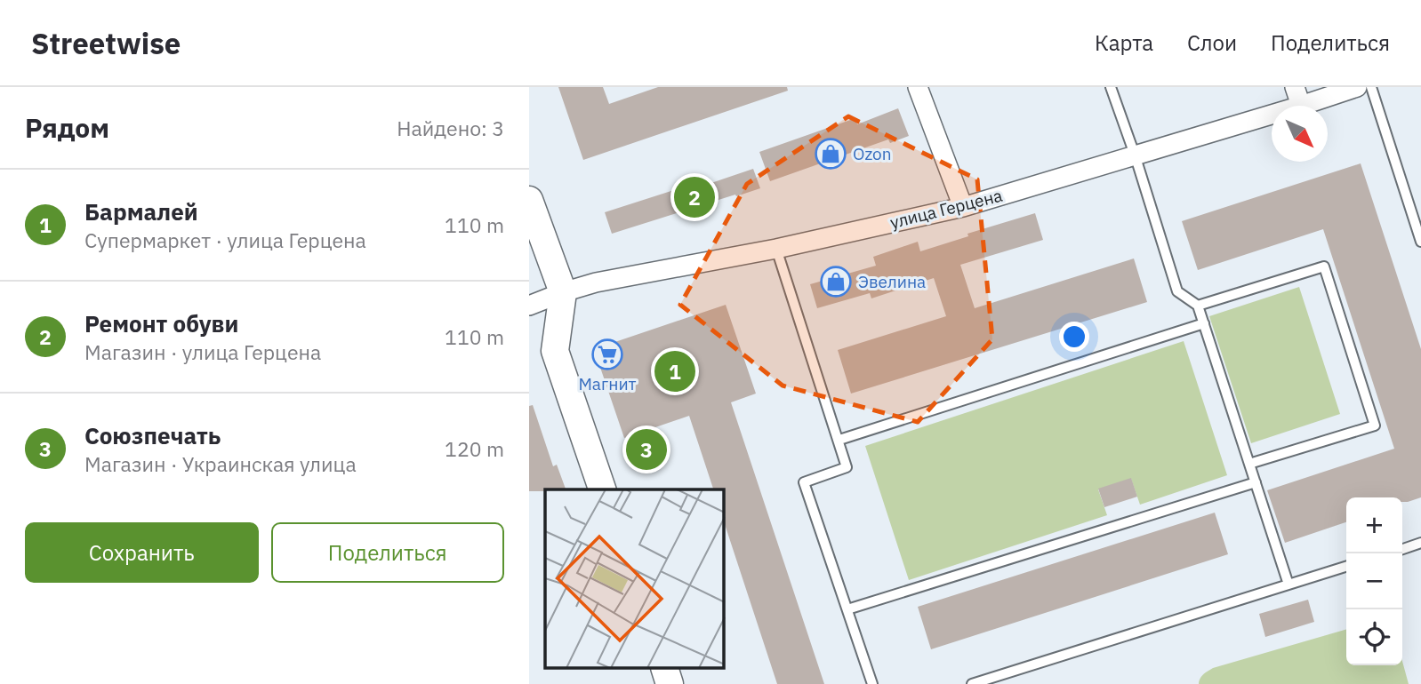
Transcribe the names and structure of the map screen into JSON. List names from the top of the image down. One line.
{"streets":{"street":["улица Герцена"]},"places":{"shop":["Ozon","Эвелина"],"supermarket":["Магнит"]},"north":"bottom right","page":{"header":"Streetwise","nav":["Карта","Слои","Поделиться"],"heading":["Рядом","Найдено: 3"],"list":[{"mark":"1","name":"Бармалей","note":"Супермаркет · улица Герцена","value":"110 m"},{"mark":"2","name":"Ремонт обуви","note":"Магазин · улица Герцена","value":"110 m"},{"mark":"3","name":"Союзпечать","note":"Магазин · Украинская улица","value":"120 m"}],"pins":["2","1","3"],"map_buttons":["+","−"],"buttons":["Сохранить","Поделиться"]}}
